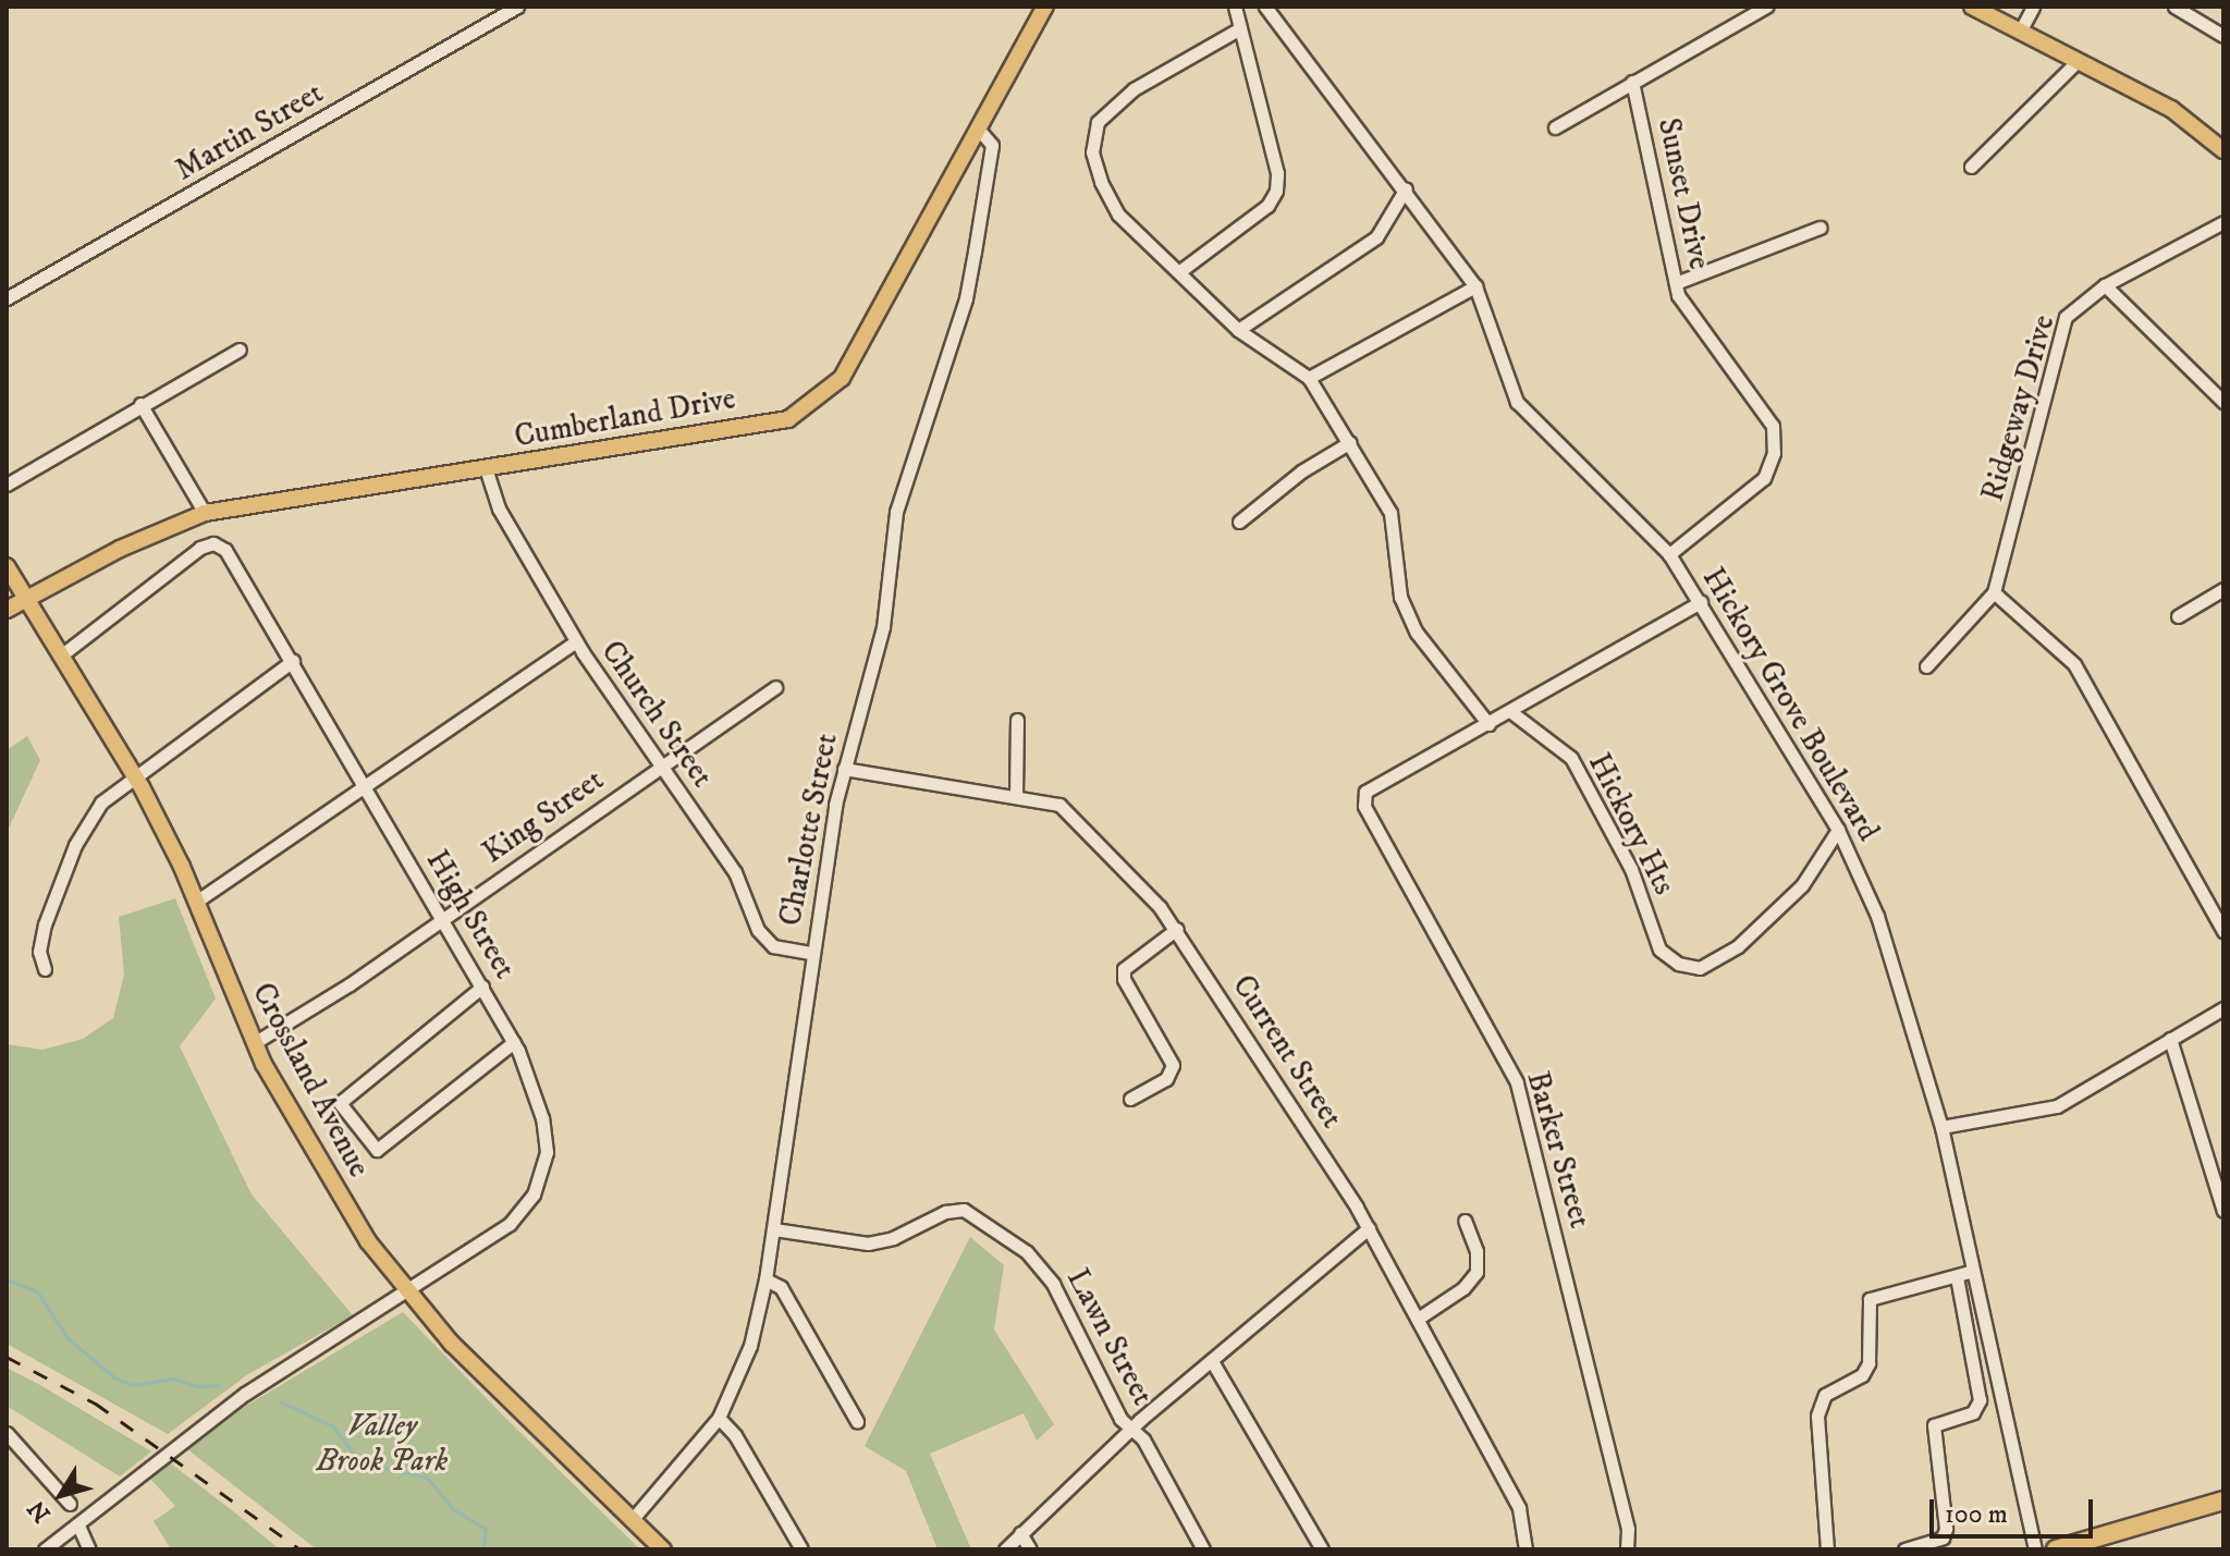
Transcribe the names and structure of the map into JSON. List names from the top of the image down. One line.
{"streets":{"main road":["Cumberland Drive","Crossland Avenue"],"street":["Martin Street","Sunset Drive","Ridgeway Drive","Hickory Grove Boulevard","Church Street","King Street","Hickory Hts","Charlotte Street","High Street","Current Street","Barker Street","Lawn Street"]},"crossings":[["Sunset Drive","Hickory Grove Boulevard"],["Cumberland Drive","Church Street"],["Cumberland Drive","Charlotte Street"],["Cumberland Drive","Crossland Avenue"],["Hickory Grove Boulevard","Hickory Hts"],["Church Street","King Street"],["Church Street","Charlotte Street"],["King Street","High Street"],["King Street","Crossland Avenue"],["Charlotte Street","Current Street"],["Charlotte Street","Crossland Avenue"],["Charlotte Street","Lawn Street"],["High Street","Crossland Avenue"]],"parks":["Valley Brook Park"],"scale_bar":"100 m","north":"bottom left"}
